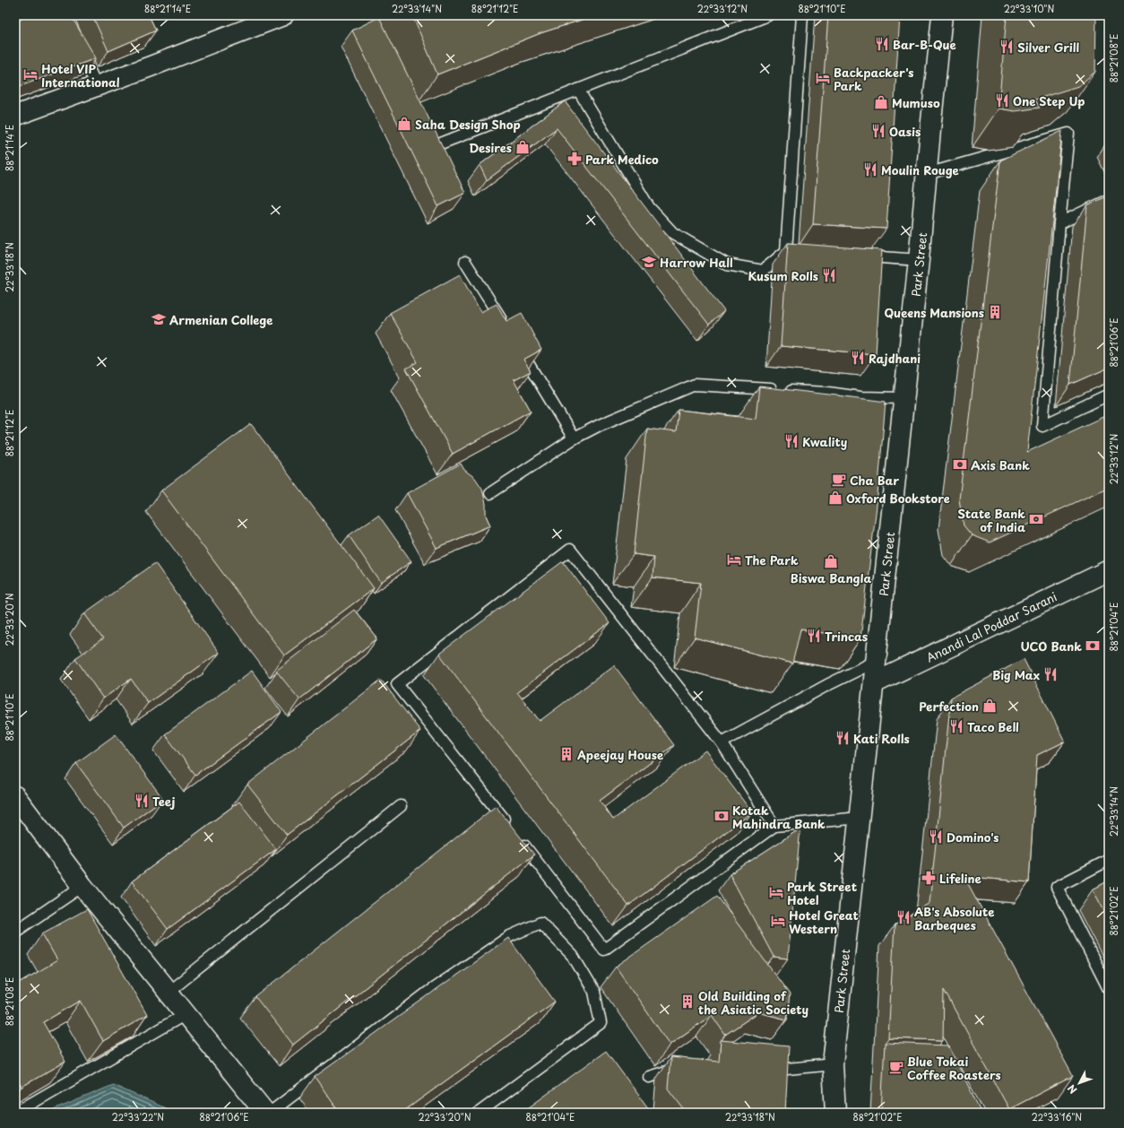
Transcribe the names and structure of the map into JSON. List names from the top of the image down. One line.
{"streets":{"main road":["Park Street","Anandi Lal Poddar Sarani"]},"crossings":[["Park Street","Anandi Lal Poddar Sarani"]],"places":{"restaurant":["Bar-B-Que","Silver Grill","One Step Up","Oasis","Moulin Rouge","Kusum Rolls","Rajdhani","Kwality","Trincas","Big Max","Taco Bell","Kati Rolls","Teej","Domino's","AB's Absolute Barbeques"],"hotel":["Hotel VIP International","Backpacker's Park","The Park","Park Street Hotel","Hotel Great Western"],"shop":["Mumuso","Saha Design Shop","Desires","Oxford Bookstore","Biswa Bangla","Perfection"],"pharmacy":["Park Medico","Lifeline"],"school or university":["Harrow Hall","Armenian College"],"building":["Queens Mansions","Apeejay House","Old Building of the Asiatic Society"],"bank":["Axis Bank","State Bank of India","UCO Bank","Kotak Mahindra Bank"],"cafe":["Cha Bar","Blue Tokai Coffee Roasters"]},"north":"bottom left","coordinates":["88°21'14\"E","22°33'14\"N","88°21'12\"E","22°33'12\"N","88°21'10\"E","22°33'10\"N","88°21'08\"E","22°33'18\"N","88°21'06\"E","22°33'20\"N","88°21'04\"E","88°21'02\"E","22°33'22\"N","22°33'16\"N"]}
